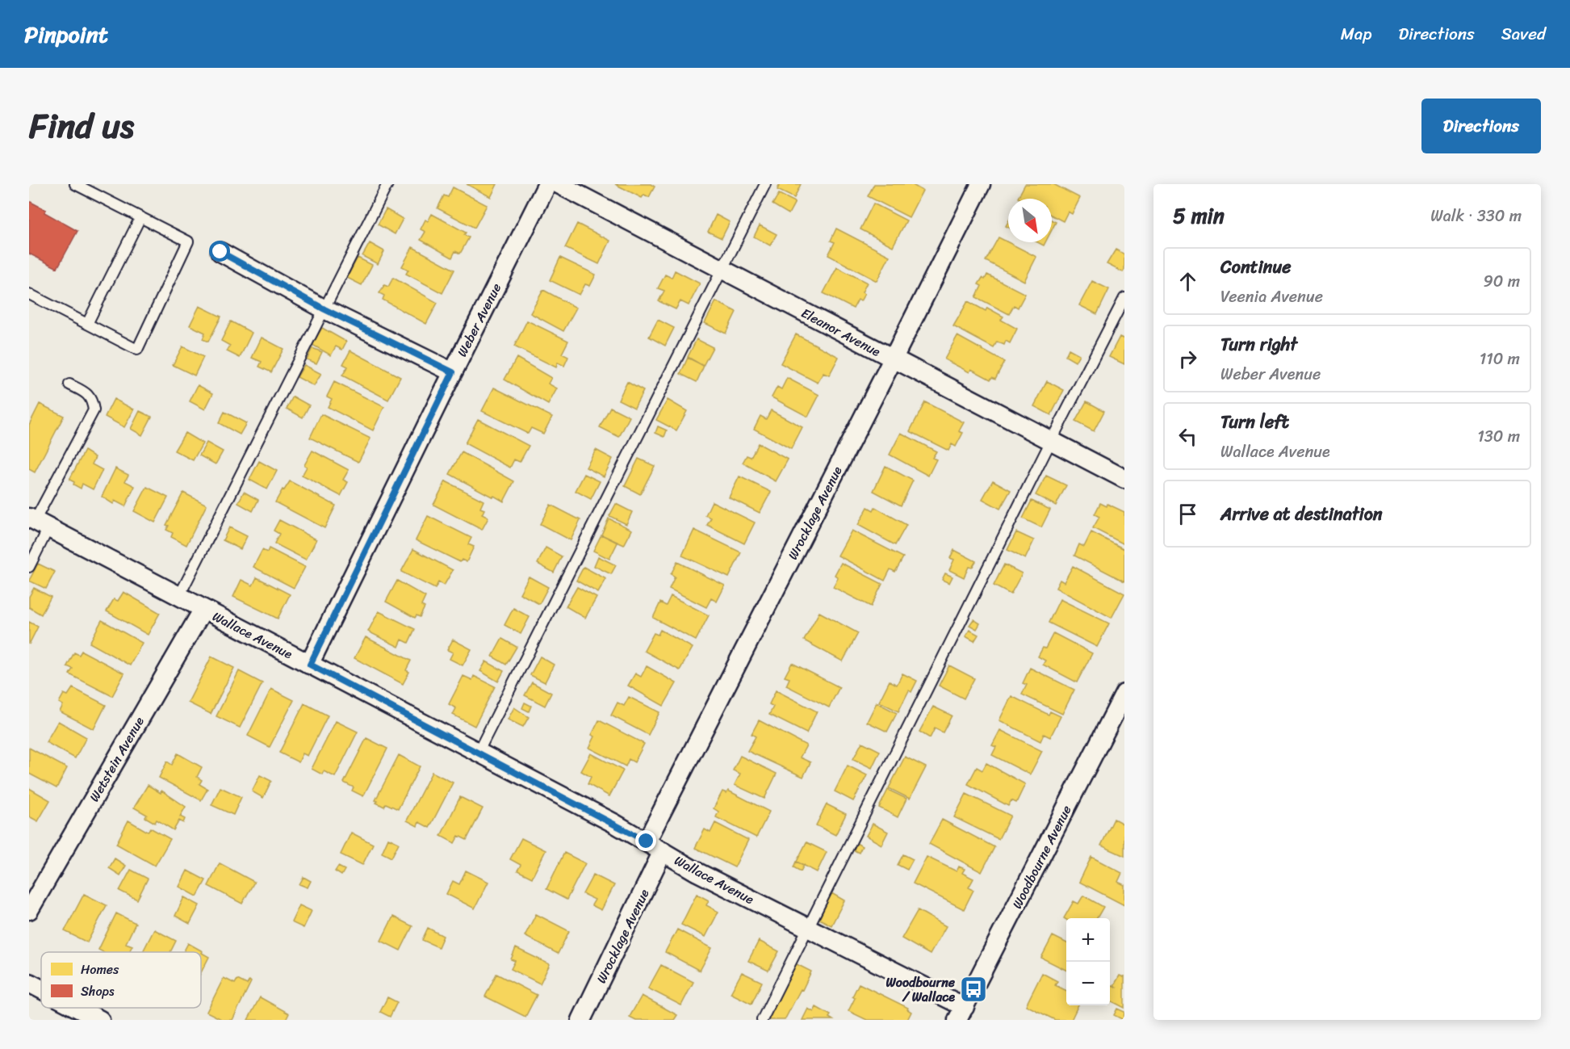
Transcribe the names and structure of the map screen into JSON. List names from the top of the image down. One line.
{"streets":{"street":["Weber Avenue","Eleanor Avenue","Wrocklage Avenue","Wallace Avenue","Wetstein Avenue","Woodbourne Avenue"]},"crossings":[["Weber Avenue","Wallace Avenue"],["Eleanor Avenue","Wrocklage Avenue"],["Wrocklage Avenue","Wallace Avenue"],["Wallace Avenue","Wetstein Avenue"],["Wallace Avenue","Woodbourne Avenue"]],"places":{"bus stop":["Woodbourne / Wallace"]},"legend":["Homes","Shops"],"north":"bottom right","page":{"header":"Pinpoint","nav":["Map","Directions","Saved"],"title":"Find us","buttons":"Directions","heading":["5 min","Walk · 330 m"],"list":[["Continue","Veenia Avenue","90 m"],["Turn right","Weber Avenue","110 m"],["Turn left","Wallace Avenue","130 m"],"Arrive at destination"],"map_buttons":["+","−"]}}
